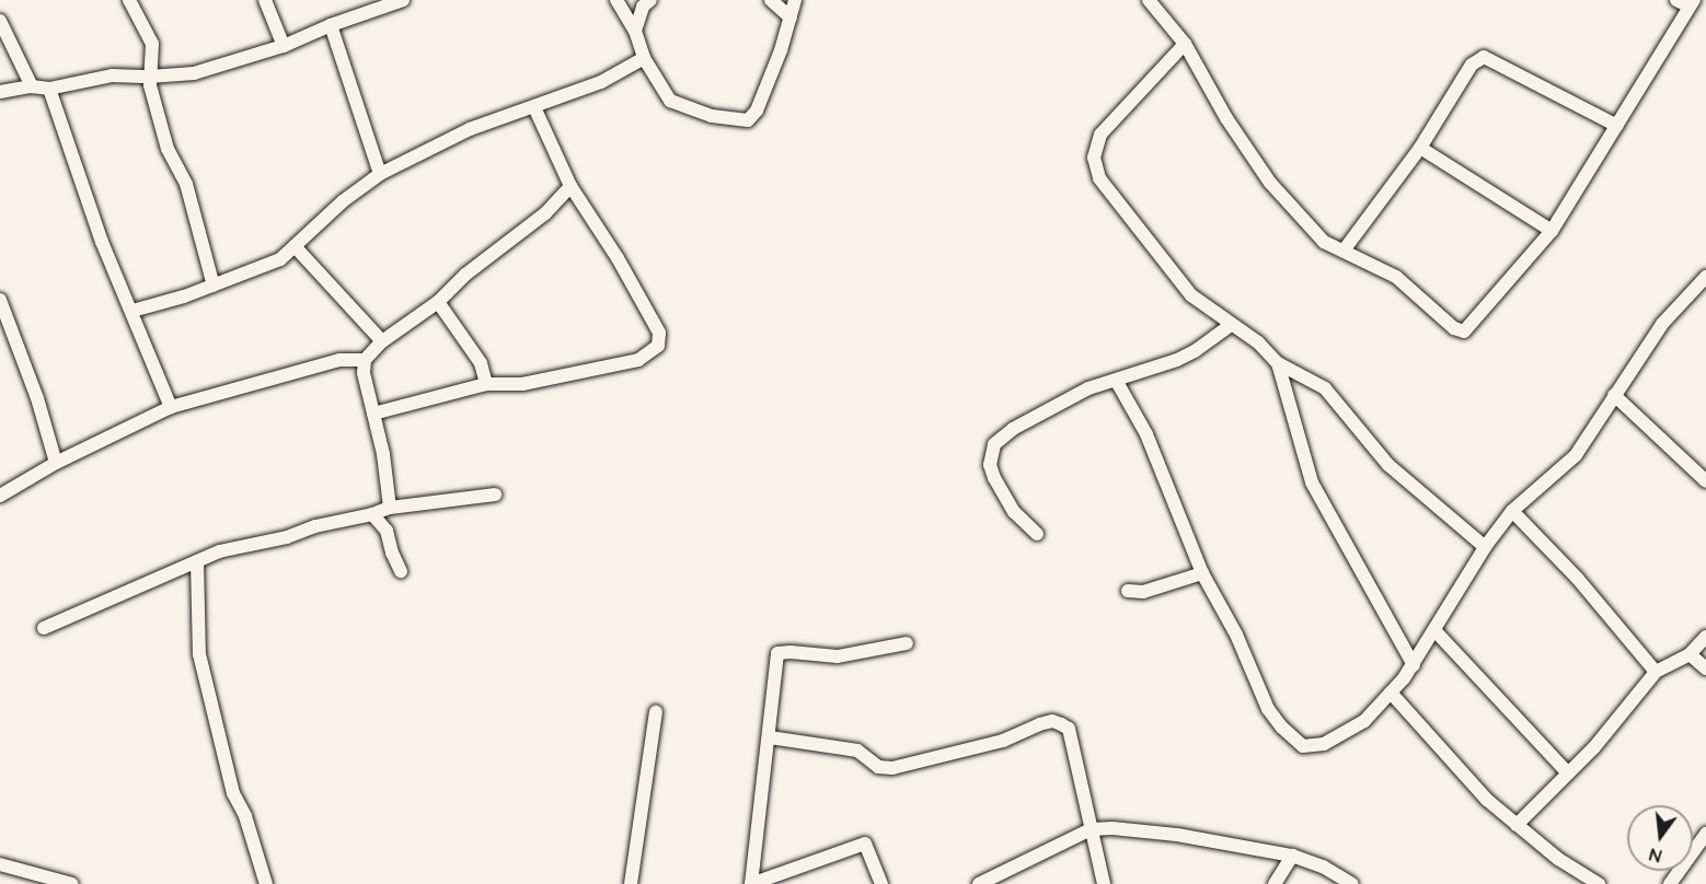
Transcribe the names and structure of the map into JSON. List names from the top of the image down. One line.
{"north":"bottom"}
